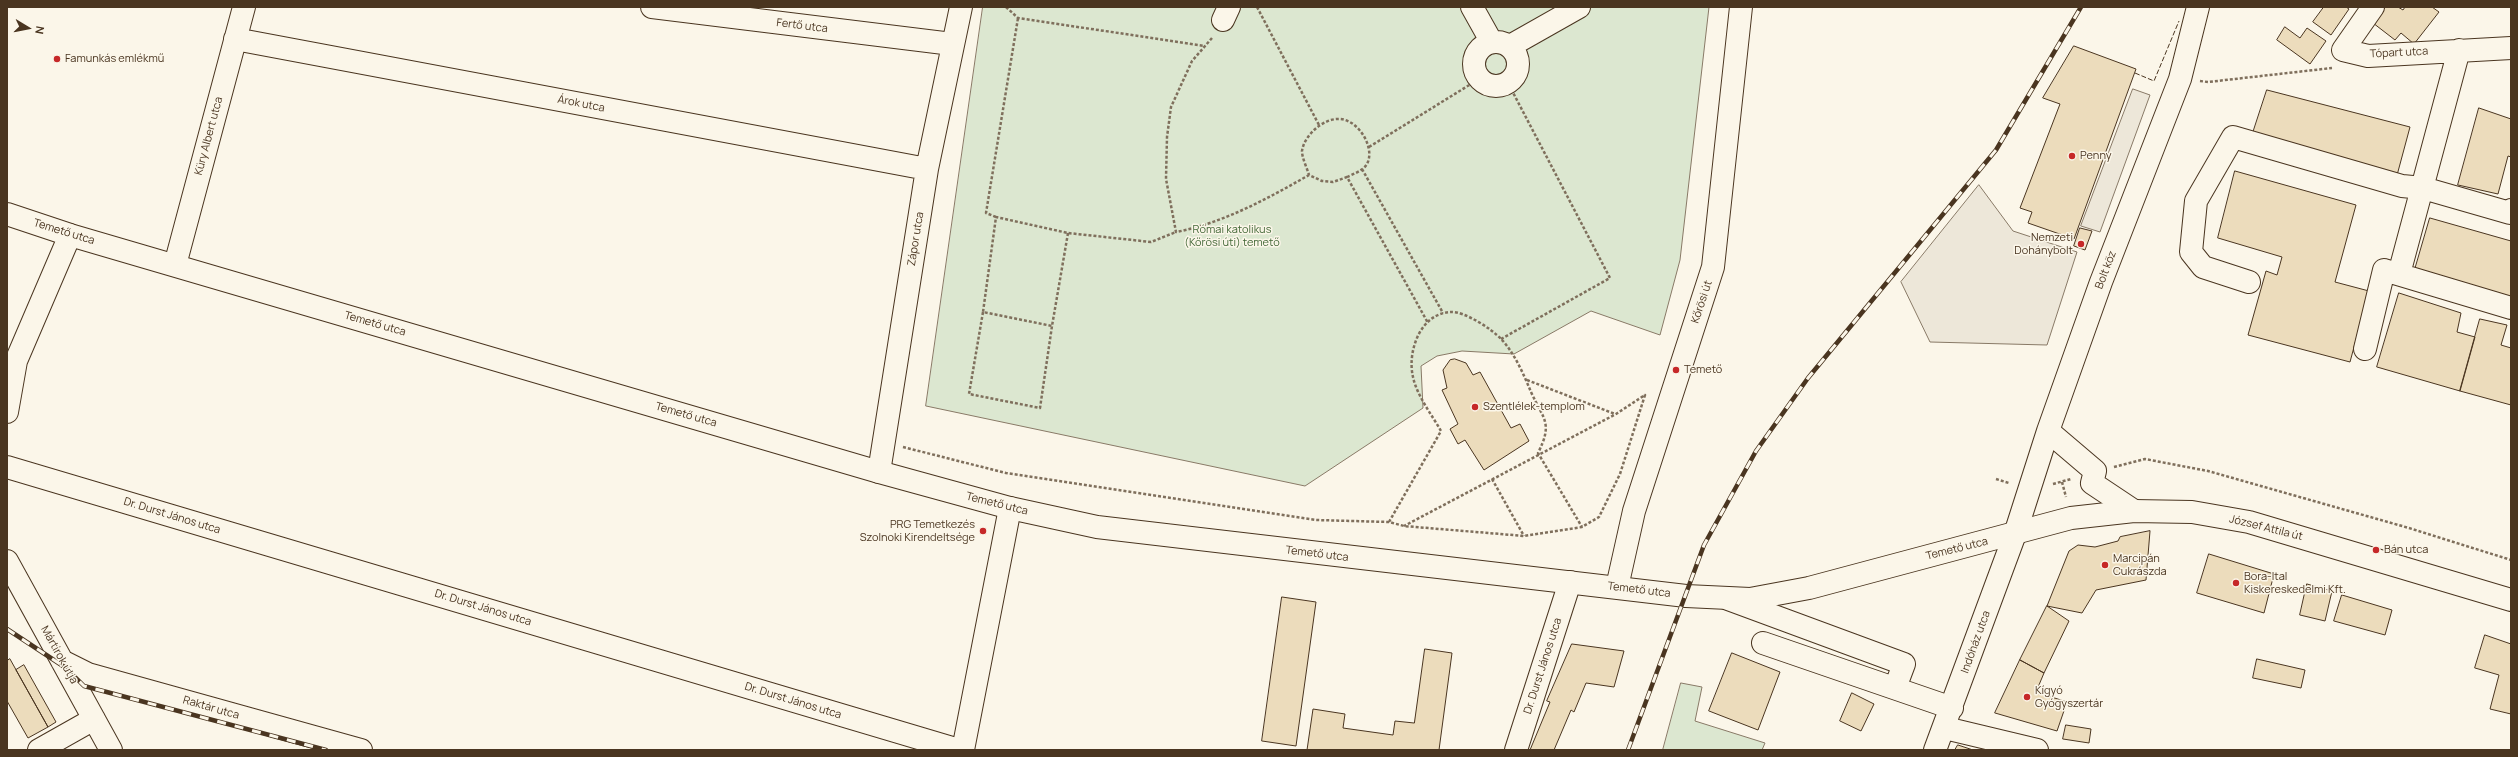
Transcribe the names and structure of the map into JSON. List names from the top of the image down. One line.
{"streets":{"street":["Fertő utca","Tópart utca","Árok utca","Küry Albert utca","Temető utca","Zápor utca","Bolt köz","Kőrösi út","Dr. Durst János utca","József Attila út","Indóház utca","Mártírok útja","Raktár utca"]},"crossings":[["Fertő utca","Zápor utca"],["Árok utca","Küry Albert utca"],["Árok utca","Zápor utca"],["Küry Albert utca","Temető utca"],["Temető utca","Zápor utca"],["Temető utca","Bolt köz"],["Temető utca","Kőrösi út"],["Temető utca","Dr. Durst János utca"],["Temető utca","József Attila út"],["Temető utca","Indóház utca"],["Bolt köz","József Attila út"],["Bolt köz","Indóház utca"],["József Attila út","Indóház utca"],["Mártírok útja","Raktár utca"]],"parks":["Római katolikus (Kőrösi úti) temető"],"places":["Famunkás emlékmű","Penny","Nemzeti Dohánybolt","Temető","Szentlélek-templom","PRG Temetkezés Szolnoki Kirendeltsége","Bán utca","Marcipán Cukrászda","Bora-Ital Kiskereskedelmi Kft.","Kígyó Gyógyszertár"],"north":"right"}
